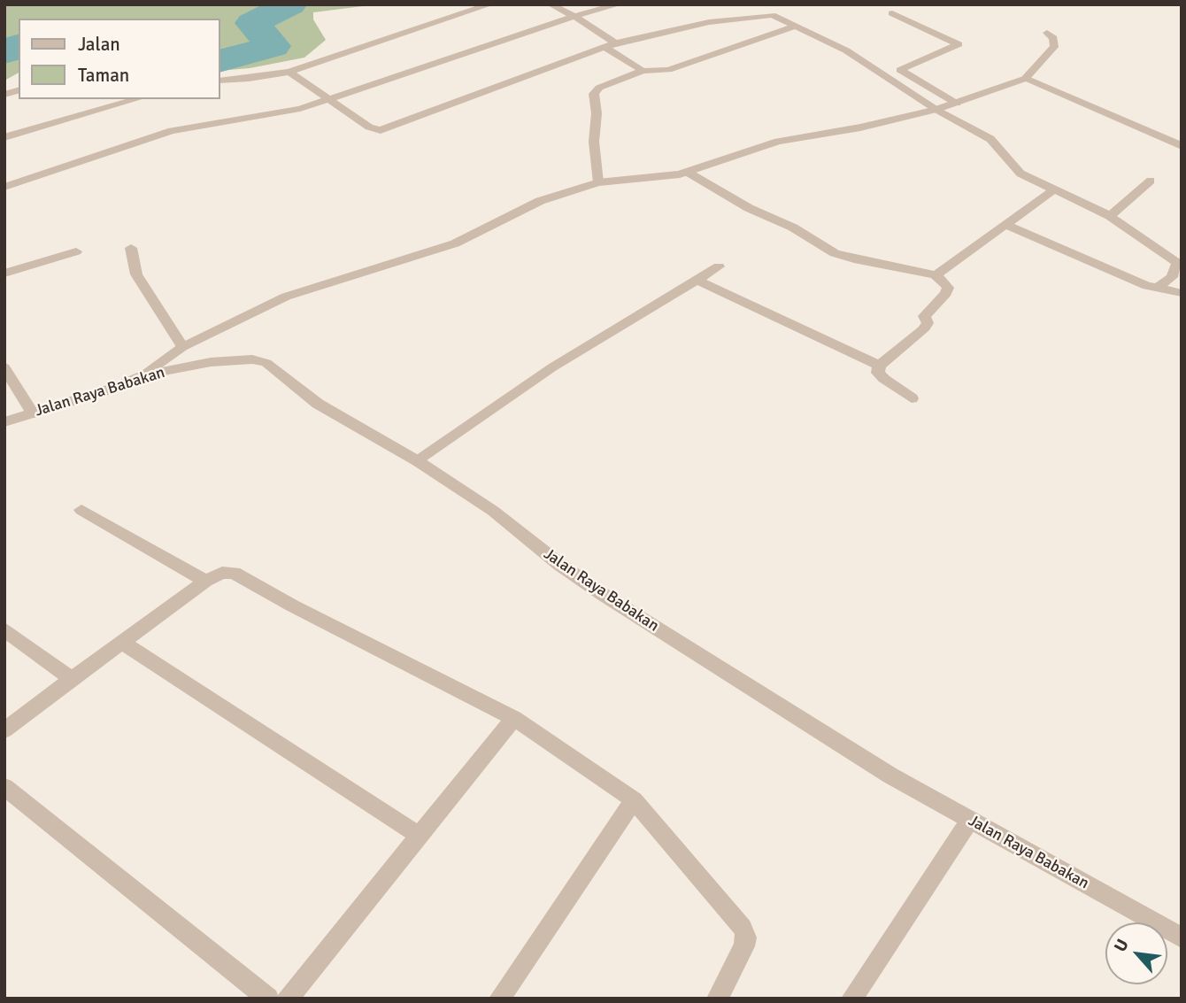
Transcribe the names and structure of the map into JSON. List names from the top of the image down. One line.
{"streets":{"street":["Jalan Raya Babakan"]},"legend":["Jalan","Taman"],"north":"top left"}
